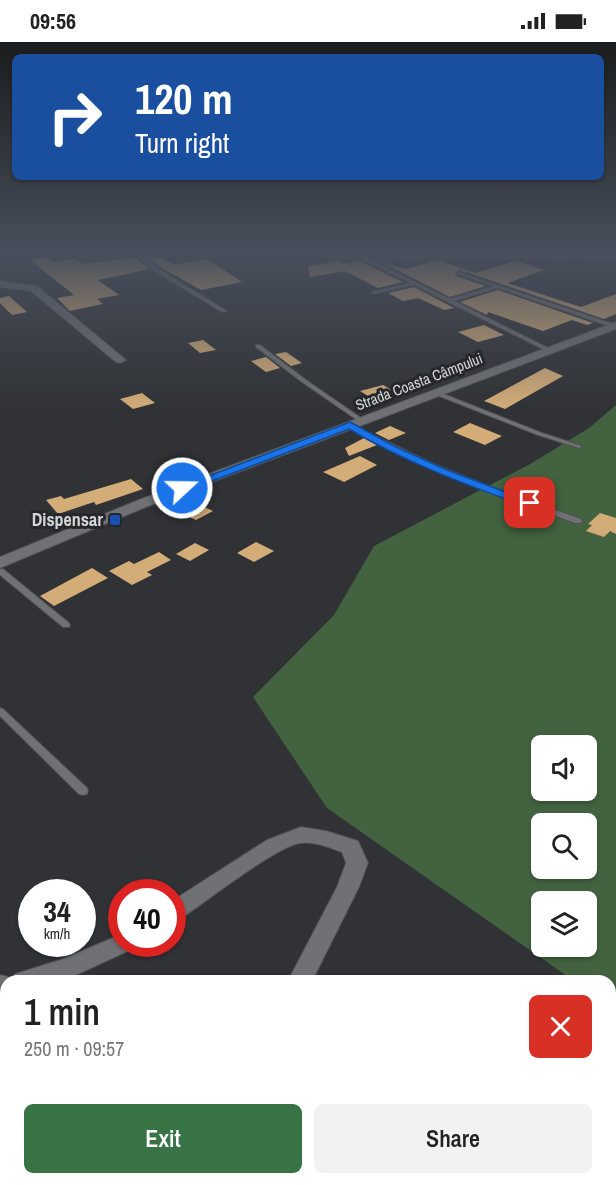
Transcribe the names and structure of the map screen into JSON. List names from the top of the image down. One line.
{"streets":{"street":["Strada Coasta Câmpului"]},"places":{"transit":["Dispensar"]},"page":{"status":"09:56","turn":["120 m","Turn right"],"speed":"34 km/h","limit":"40","heading":["1 min","250 m · 09:57"],"buttons":["Exit","Share"]}}
